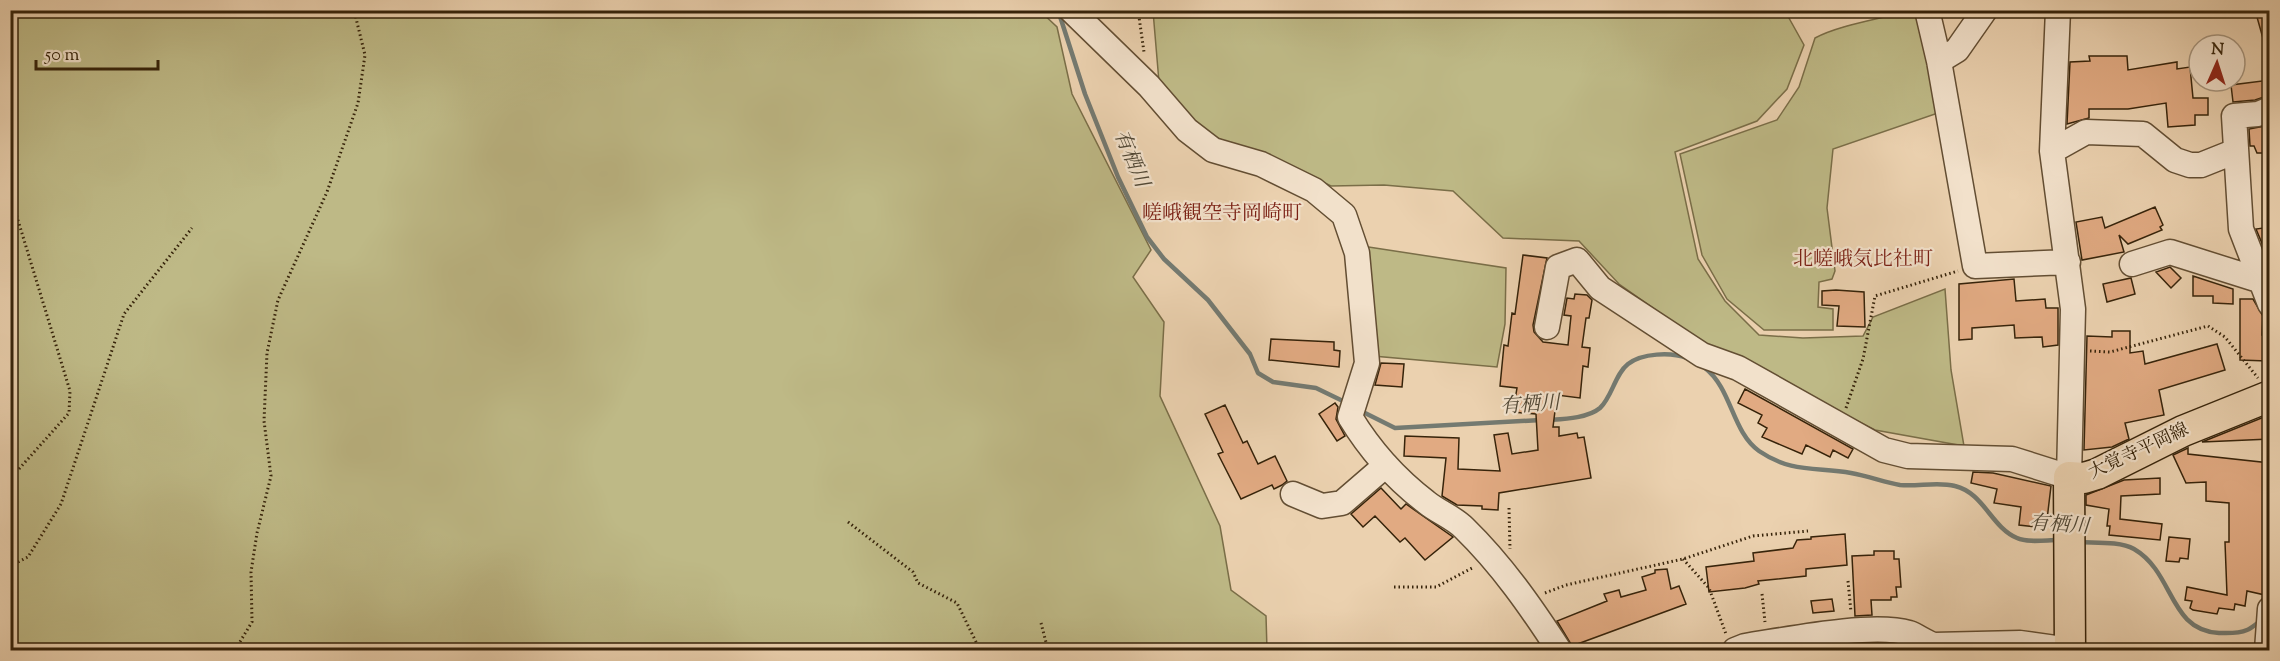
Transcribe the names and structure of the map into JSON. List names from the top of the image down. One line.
{"streets":{"main road":["大覚寺平岡線"]},"districts":["嵯峨観空寺岡崎町","北嵯峨気比社町"],"water":["有栖川"],"scale_bar":"50 m","north":"top"}
